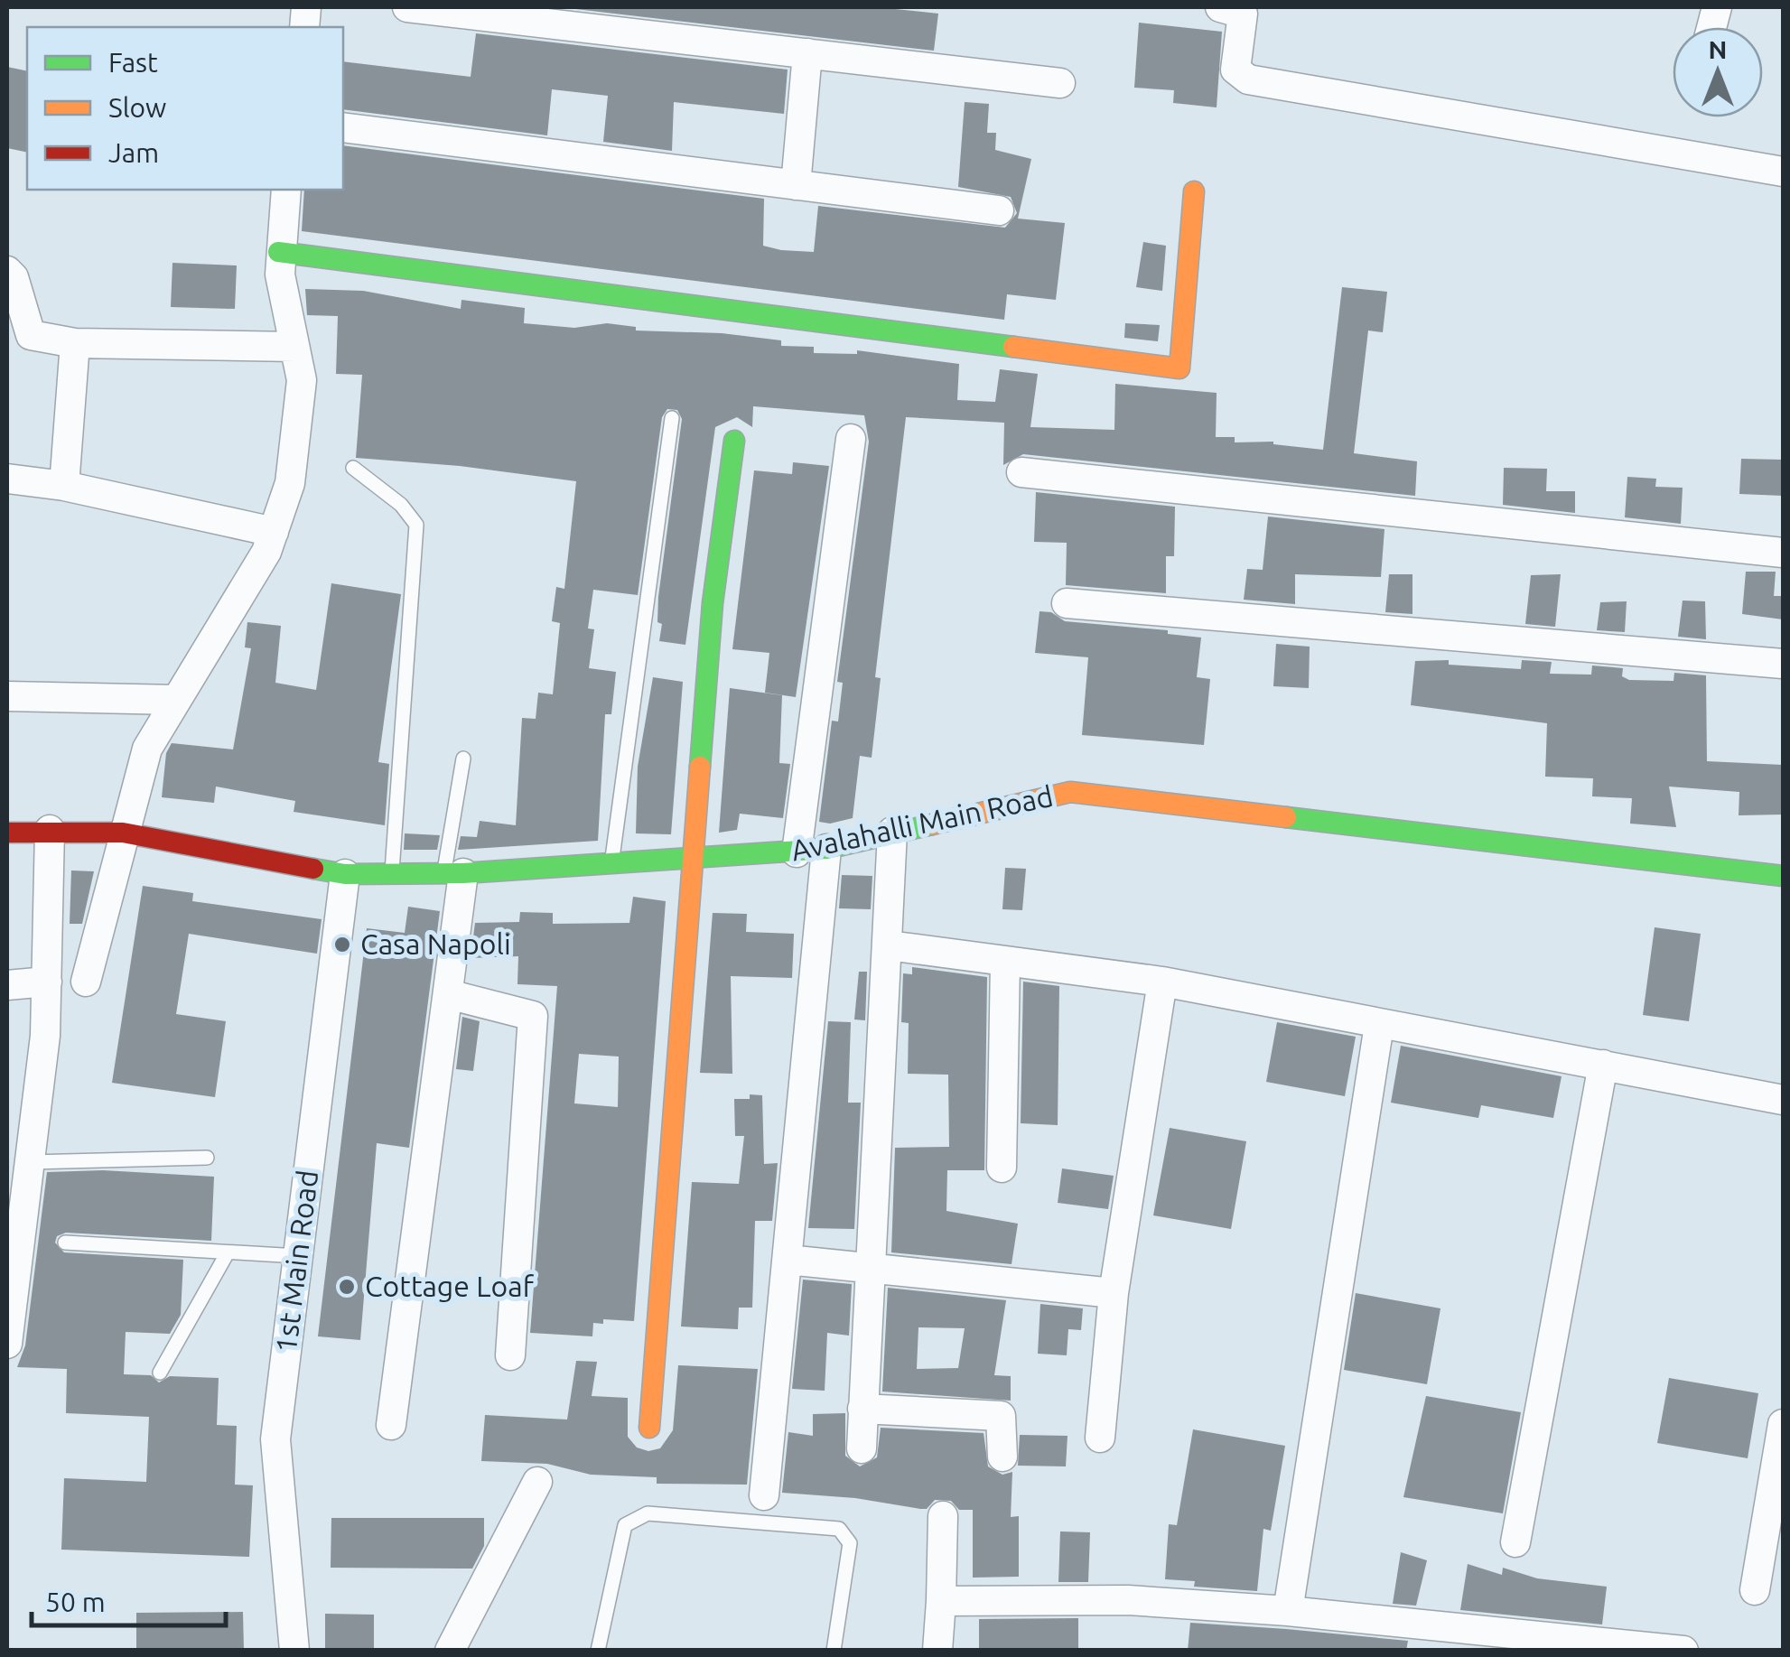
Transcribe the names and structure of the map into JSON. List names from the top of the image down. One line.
{"streets":{"street":["Avalahalli Main Road","1st Main Road"]},"crossings":[["Avalahalli Main Road","1st Main Road"]],"places":["Casa Napoli","Cottage Loaf"],"legend":["Fast","Slow","Jam"],"scale_bar":"50 m","north":"top"}
